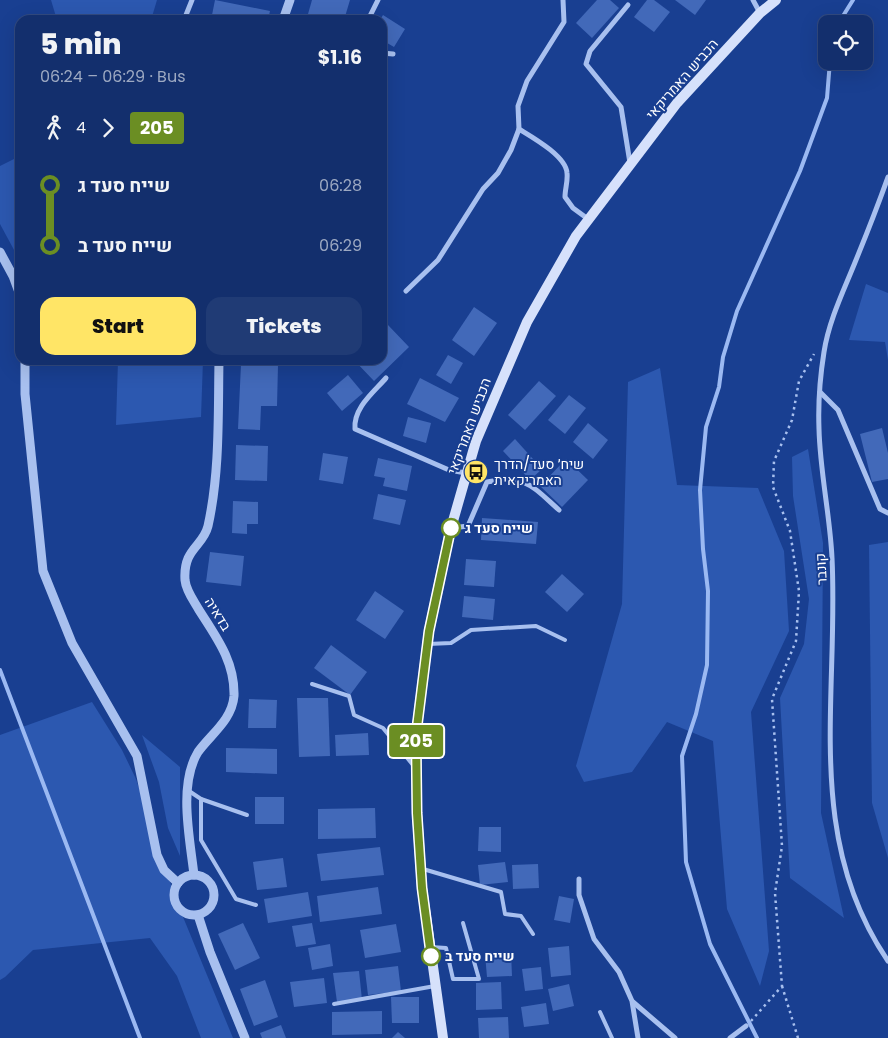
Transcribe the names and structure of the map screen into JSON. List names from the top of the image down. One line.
{"streets":{"main road":["הכביש האמריקאי"],"street":["קונבר","בדאיה"]},"places":{"bus stop":["שיח׳ סעד/הדרך האמריקאית"],"other":["שייח סעד ג","שייח סעד ב"]},"lines":["bus line 205"],"page":{"on_map":"205","heading":["5 min","06:24 – 06:29 · Bus","$1.16"],"legs":["4","205"],"list":[{"name":"שייח סעד ג","value":"06:28"},{"name":"שייח סעד ב","value":"06:29"}],"buttons":["Start","Tickets"]}}
